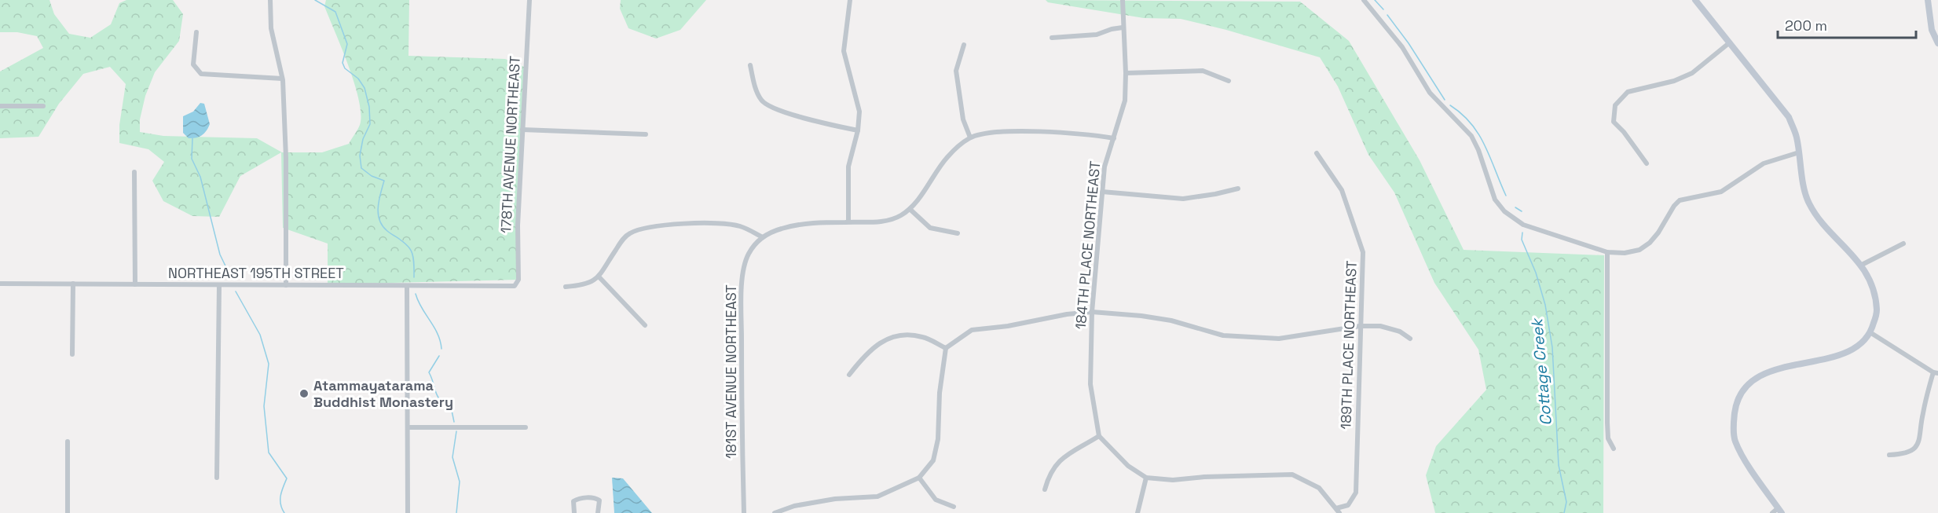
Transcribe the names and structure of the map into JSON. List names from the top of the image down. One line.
{"streets":{"street":["178TH AVENUE NORTHEAST","184TH PLACE NORTHEAST","NORTHEAST 195TH STREET","189TH PLACE NORTHEAST","181ST AVENUE NORTHEAST"]},"crossings":[["178TH AVENUE NORTHEAST","NORTHEAST 195TH STREET"]],"water":["Cottage Creek"],"places":["Atammayatarama Buddhist Monastery"],"scale_bar":"200 m"}
